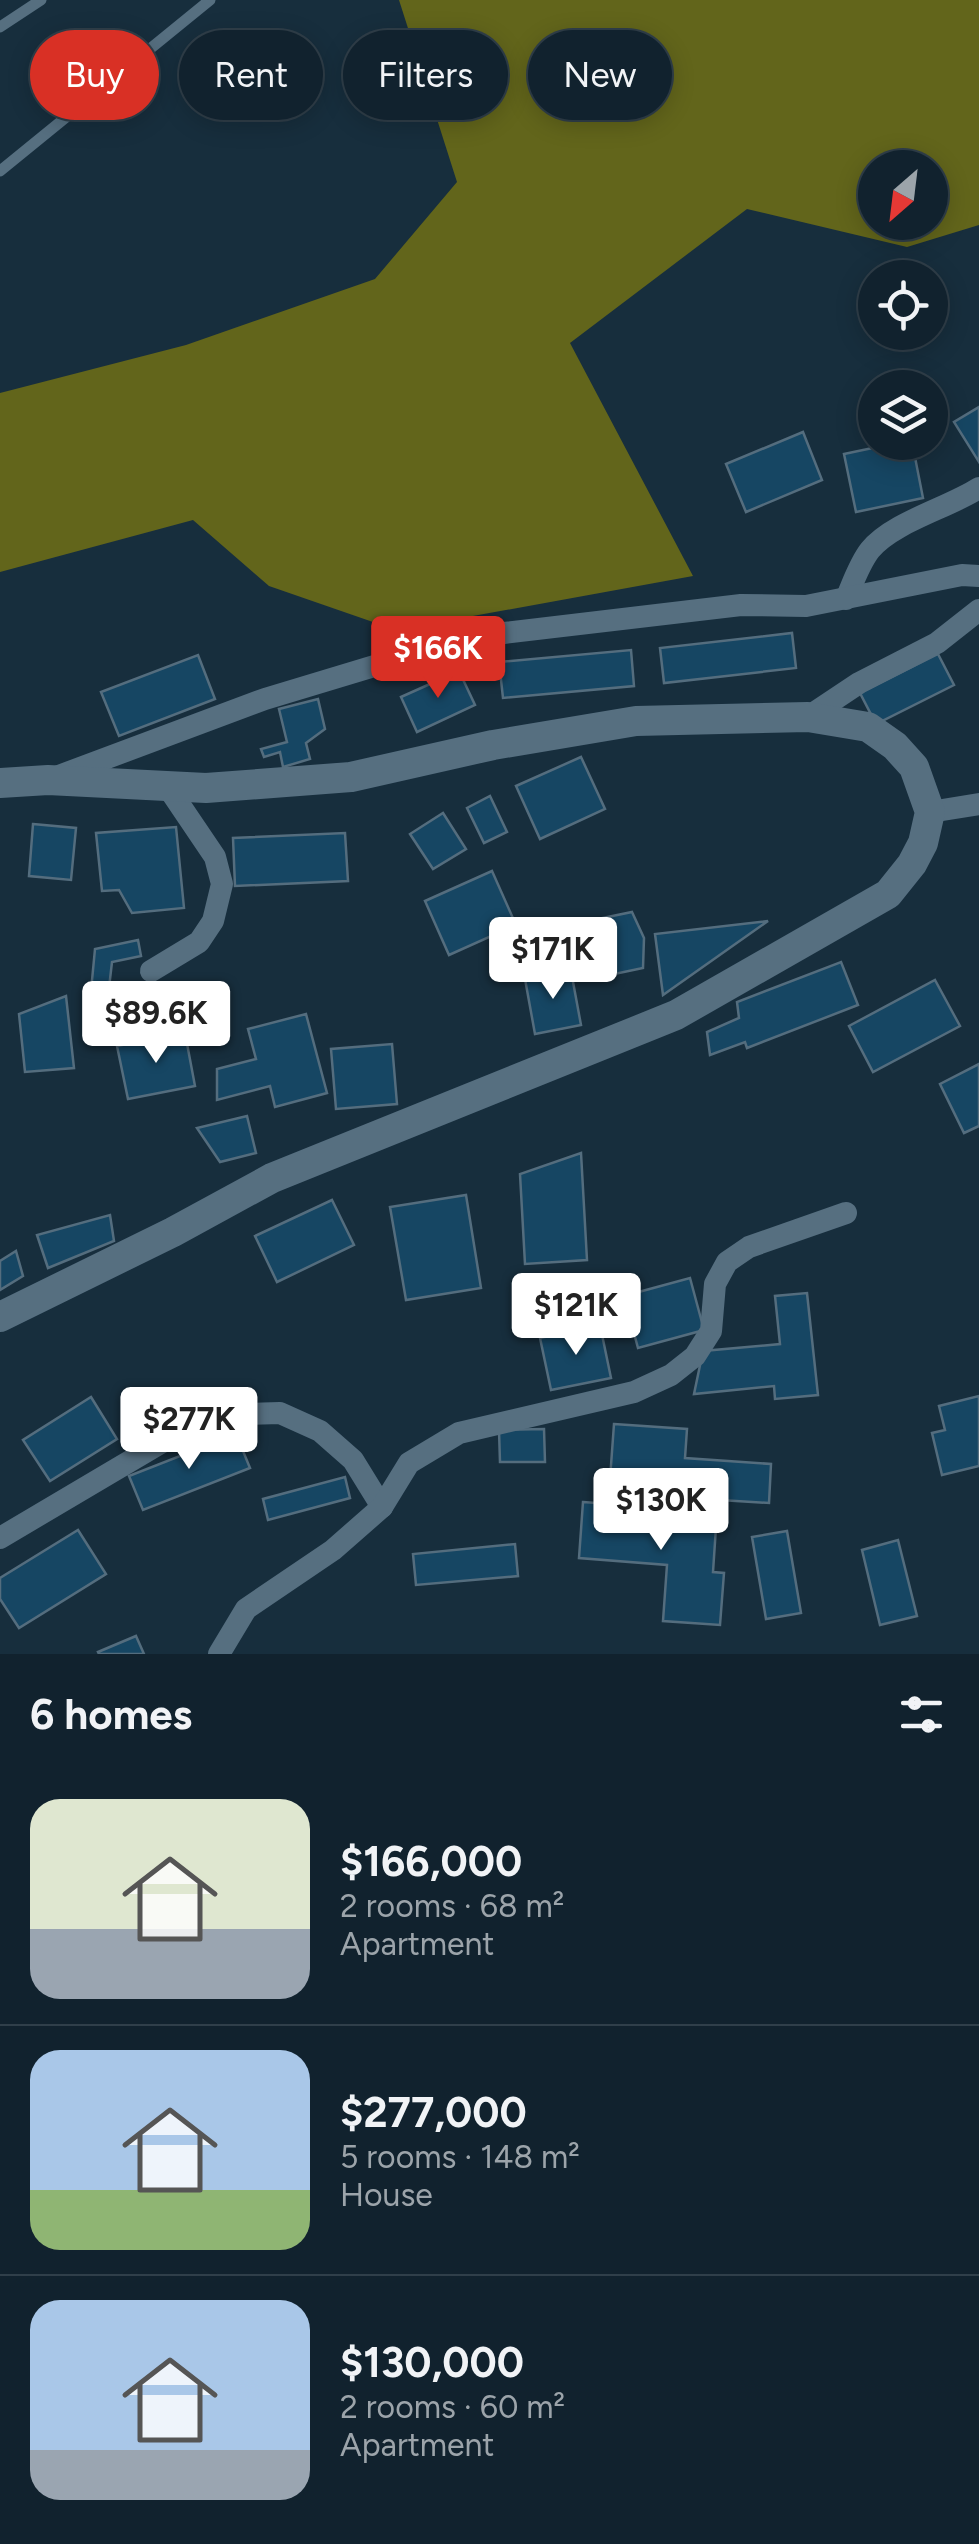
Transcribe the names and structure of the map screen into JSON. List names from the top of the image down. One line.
{"north":"bottom left","page":{"chip":["Buy","Rent","Filters","New"],"price":["$166K","$171K","$89.6K","$121K","$277K","$130K"],"heading":"6 homes","list":[{"name":"$166,000","note":"2 rooms · 68 m² · Apartment"},{"name":"$277,000","note":"5 rooms · 148 m² · House"},{"name":"$130,000","note":"2 rooms · 60 m² · Apartment"}]}}
